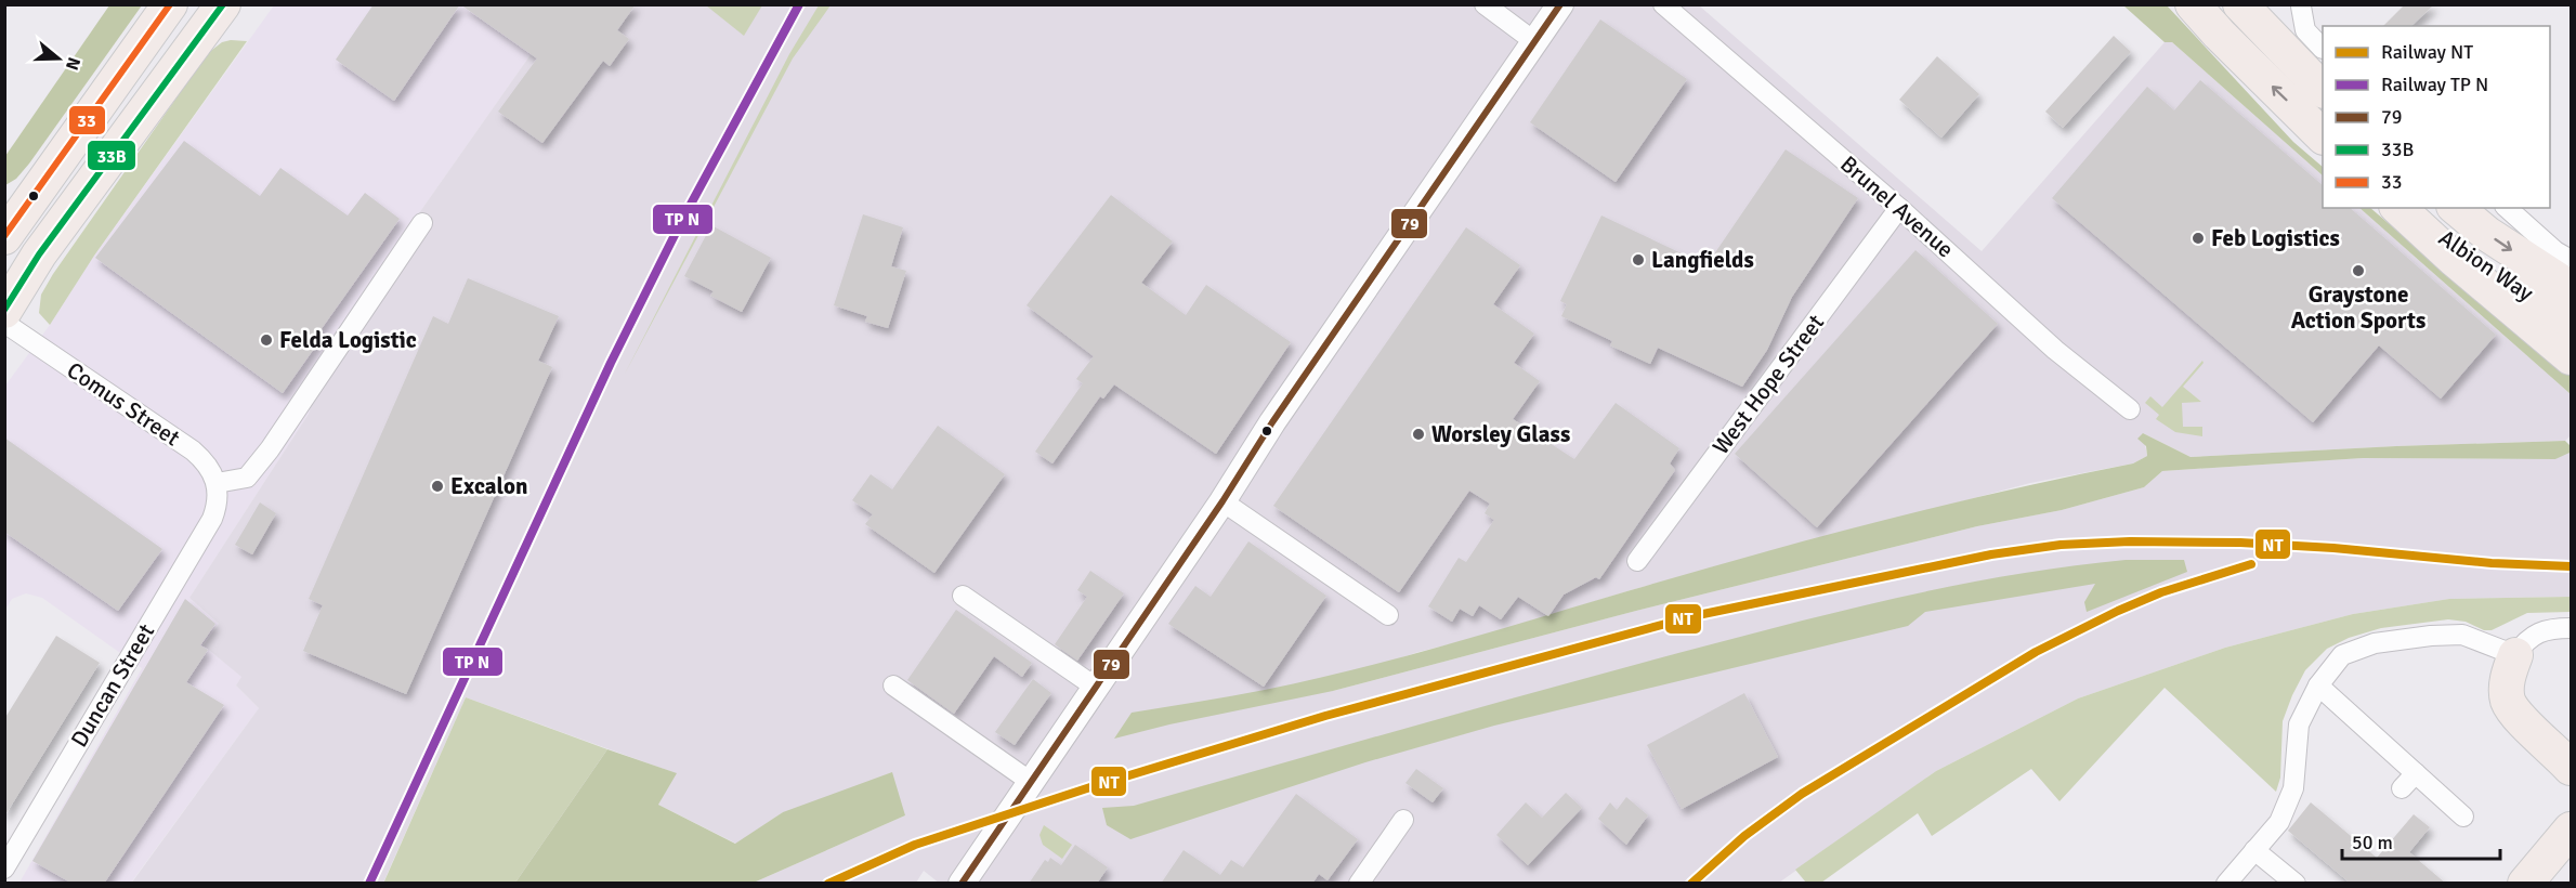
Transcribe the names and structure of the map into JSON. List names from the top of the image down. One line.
{"streets":{"highway":["Albion Way"],"street":["Brunel Avenue","West Hope Street","Comus Street","Duncan Street"]},"crossings":[["Brunel Avenue","West Hope Street"],["Comus Street","Duncan Street"]],"places":["Feb Logistics","Langfields","Graystone Action Sports","Felda Logistic","Worsley Glass","Excalon"],"lines":["transit line 79","transit line 33B","transit line 33","rail line NT"],"legend":["Railway NT","Railway TP N","79","33B","33"],"scale_bar":"50 m","north":"right"}
